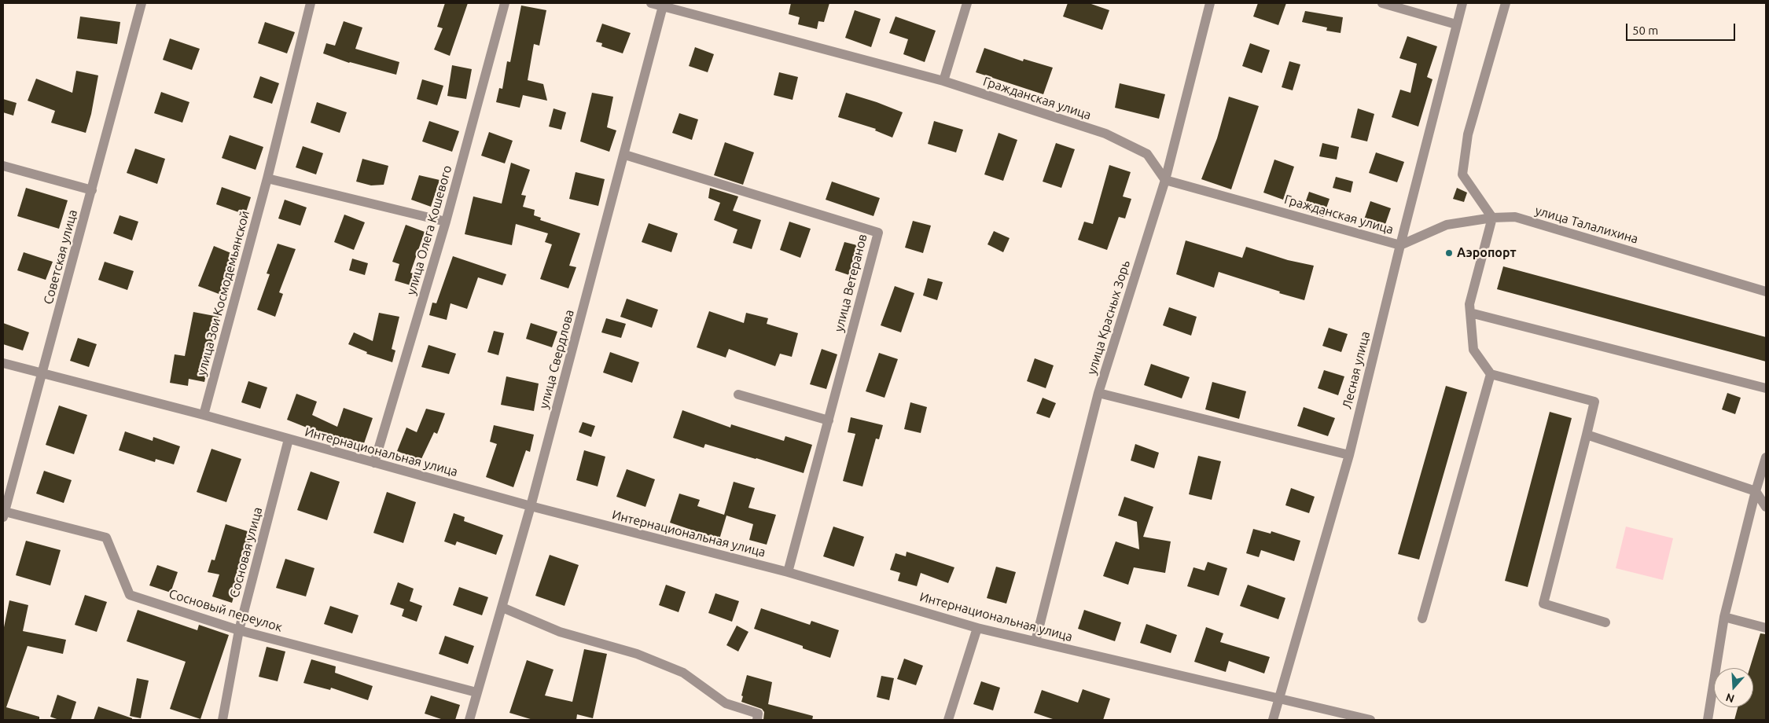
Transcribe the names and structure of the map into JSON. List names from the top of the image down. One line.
{"streets":{"street":["Гражданская улица","улица Талалихина","улица Олега Кошевого","Советская улица","улица Ветеранов","улица Зои Космодемьянской","улица Красных Зорь","улица Свердлова","Лесная улица","Интернациональная улица","Сосновая улица","Сосновый переулок"]},"crossings":[["Гражданская улица","улица Талалихина"],["Гражданская улица","улица Красных Зорь"],["Гражданская улица","улица Свердлова"],["Гражданская улица","Лесная улица"],["улица Талалихина","Лесная улица"],["улица Олега Кошевого","Интернациональная улица"],["Советская улица","Интернациональная улица"],["Советская улица","Сосновый переулок"],["улица Ветеранов","улица Свердлова"],["улица Ветеранов","Интернациональная улица"],["улица Зои Космодемьянской","Интернациональная улица"],["улица Красных Зорь","Интернациональная улица"],["улица Свердлова","Интернациональная улица"],["улица Свердлова","Сосновый переулок"],["Лесная улица","Интернациональная улица"],["Интернациональная улица","Сосновая улица"],["Сосновая улица","Сосновый переулок"]],"places":["Аэропорт"],"scale_bar":"50 m","north":"bottom"}
